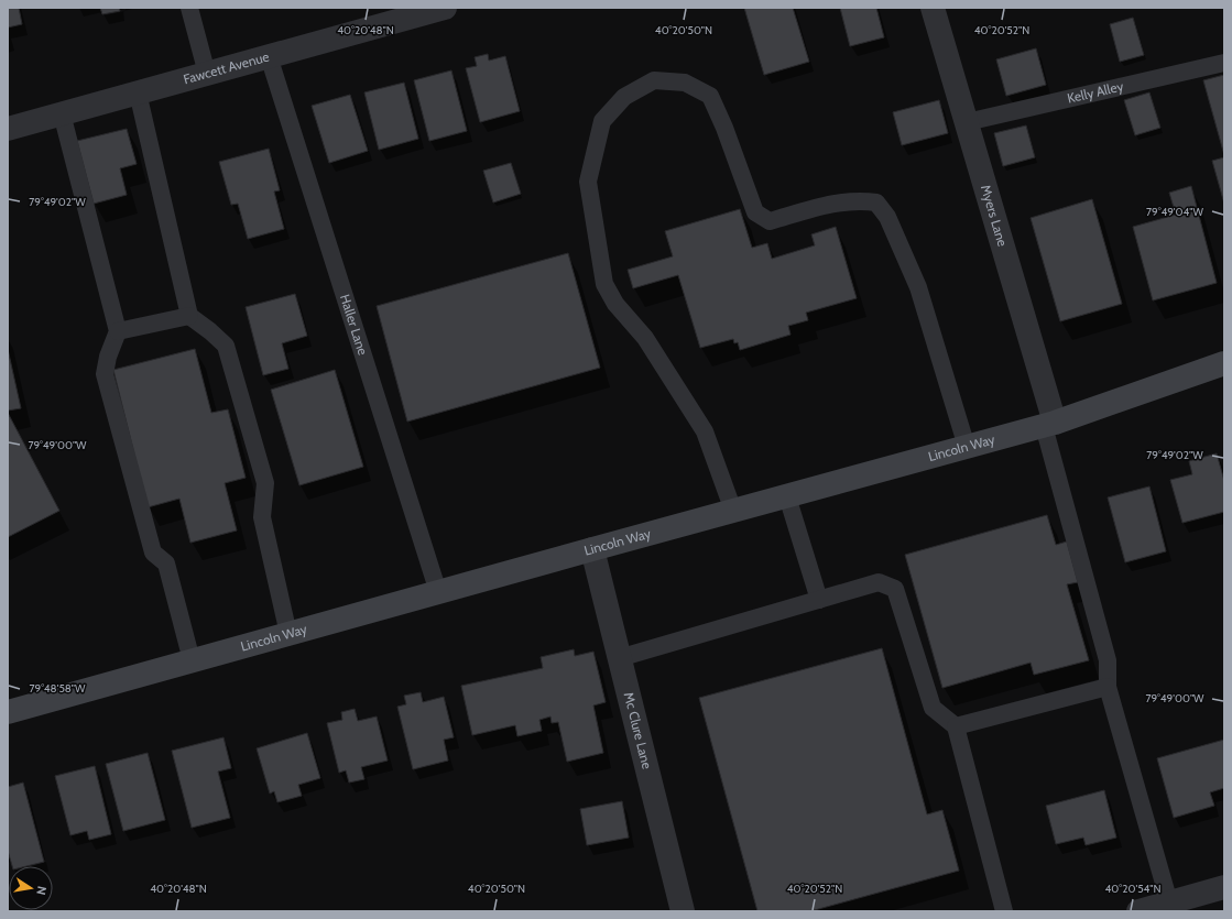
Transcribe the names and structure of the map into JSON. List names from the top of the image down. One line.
{"streets":{"main road":["Lincoln Way"],"street":["Fawcett Avenue","Myers Lane","Mc Clure Lane"],"lane":["Kelly Alley","Haller Lane"]},"crossings":[["Fawcett Avenue","Haller Lane"],["Kelly Alley","Myers Lane"],["Myers Lane","Lincoln Way"],["Haller Lane","Lincoln Way"],["Lincoln Way","Mc Clure Lane"]],"north":"right","coordinates":["40°20'48\"N","40°20'50\"N","40°20'52\"N","79°49'02\"W","79°49'04\"W","79°49'00\"W","79°48'58\"W","40°20'54\"N"]}
